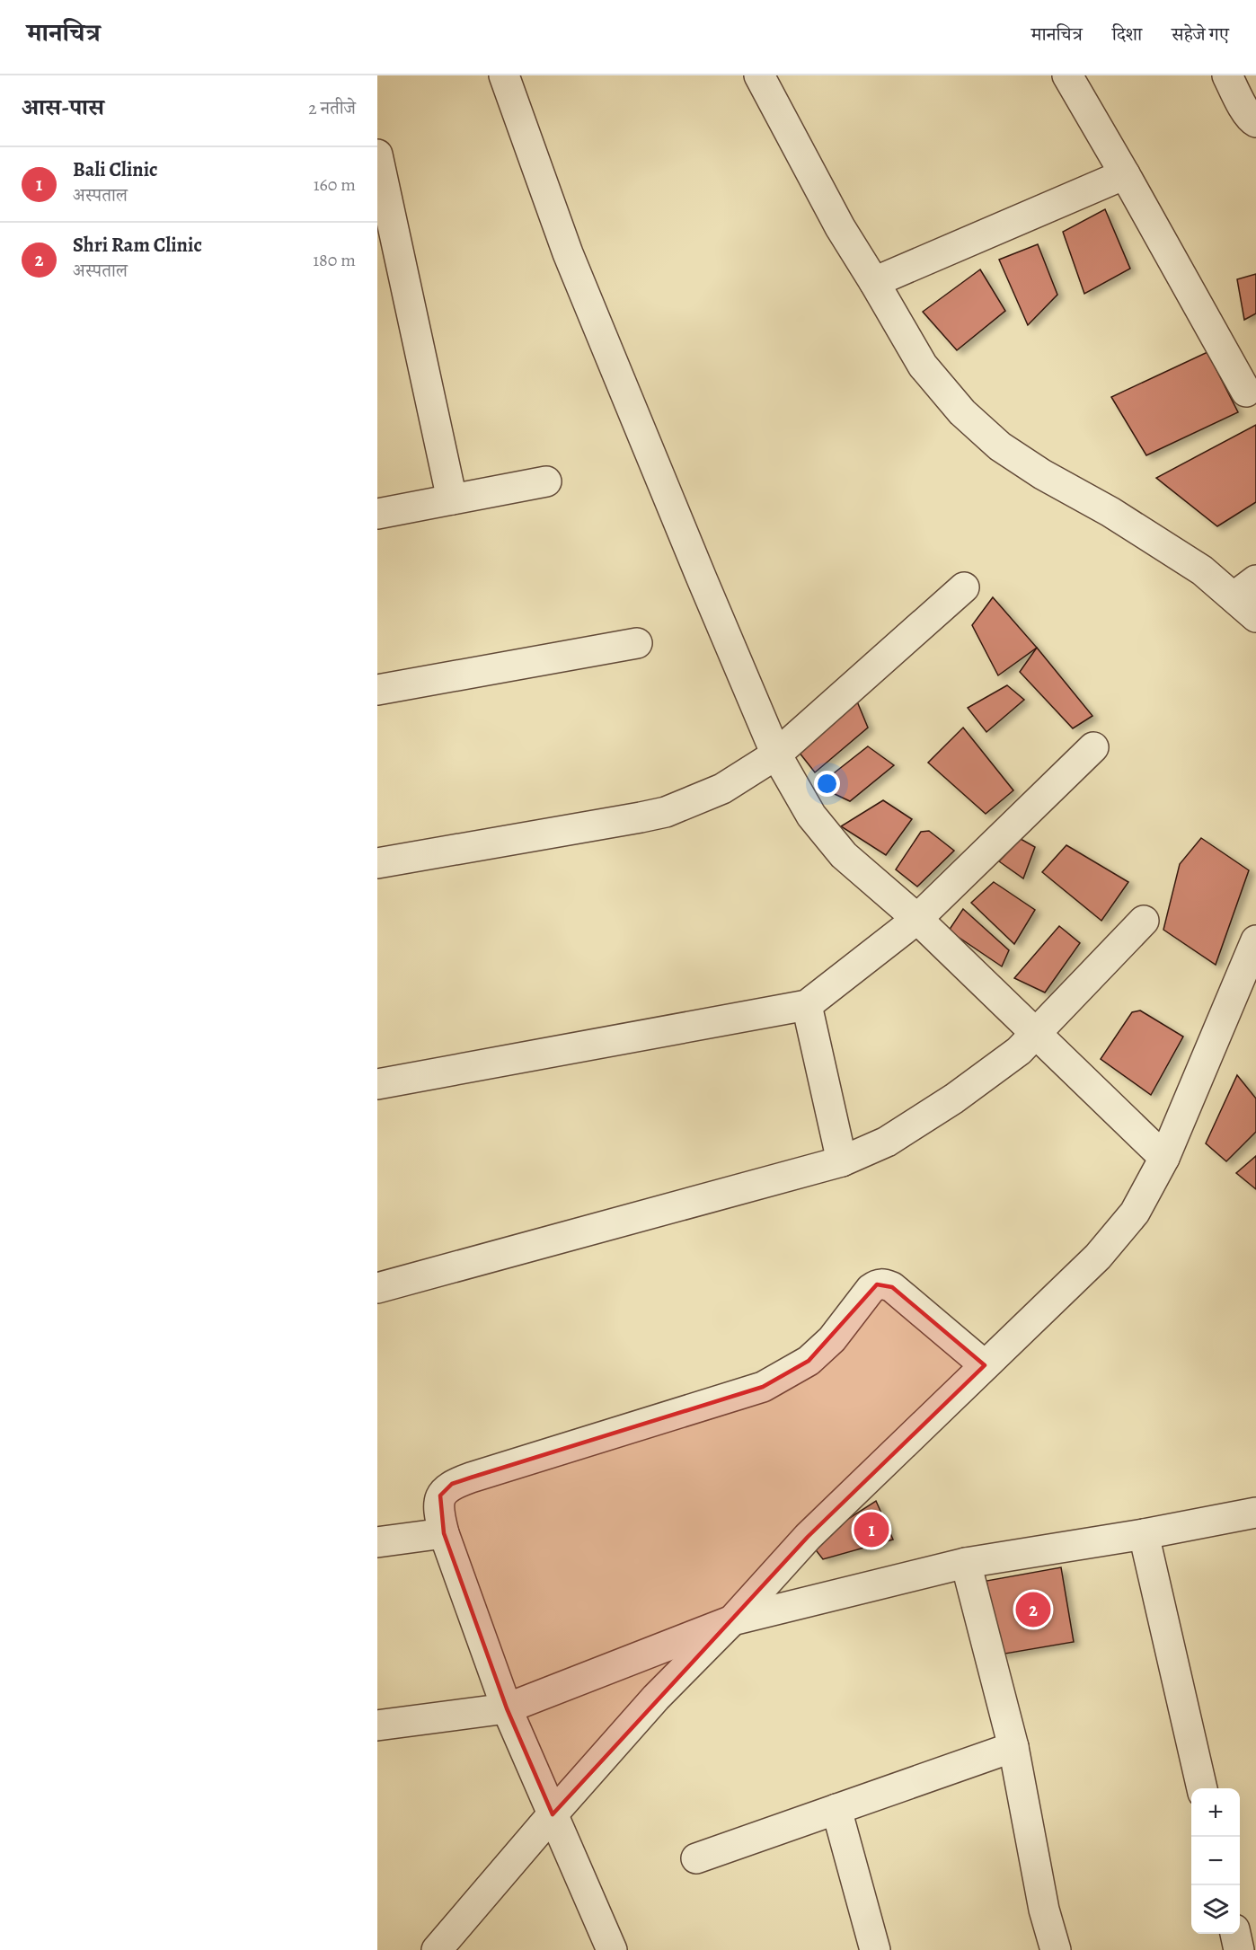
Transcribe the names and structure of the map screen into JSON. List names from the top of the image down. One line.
{"page":{"header":"मानचित्र","nav":["मानचित्र","दिशा","सहेजे गए"],"heading":["आस-पास","2 नतीजे"],"list":[{"mark":"1","name":"Bali Clinic","note":"अस्पताल","value":"160 m"},{"mark":"2","name":"Shri Ram Clinic","note":"अस्पताल","value":"180 m"}],"pins":["1","2"],"map_buttons":["+","−"]}}
